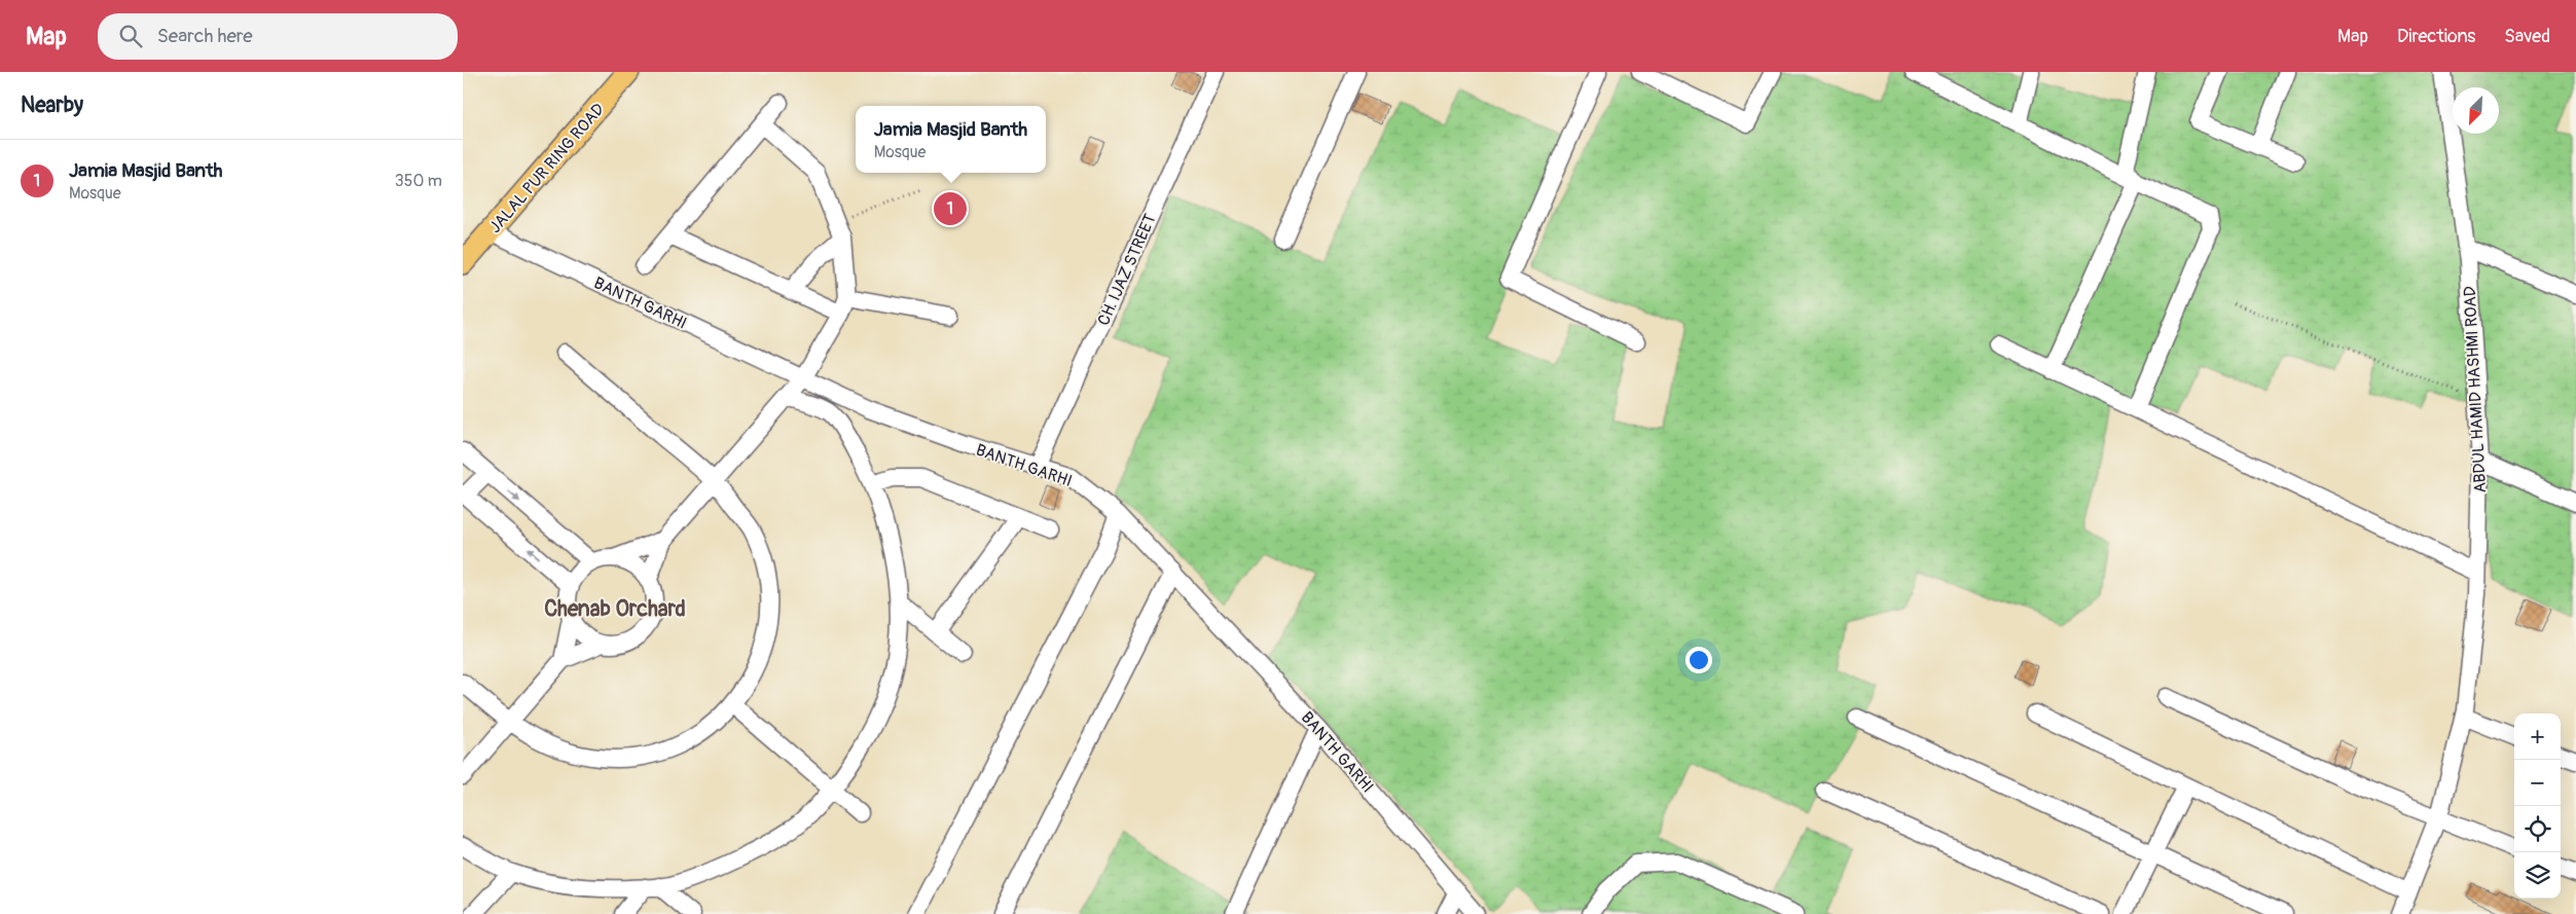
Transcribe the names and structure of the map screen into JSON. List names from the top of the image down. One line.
{"streets":{"main road":["JALAL PUR RING ROAD"],"street":["CH. IJAZ STREET","BANTH GARHI","ABDUL HAMID HASHMI ROAD"]},"crossings":[["JALAL PUR RING ROAD","BANTH GARHI"],["CH. IJAZ STREET","BANTH GARHI"]],"districts":["Chenab Orchard"],"north":"bottom left","page":{"header":"Map","search":"Search here","nav":["Map","Directions","Saved"],"heading":"Nearby","popup":["Jamia Masjid Banth","Mosque"],"list":[{"mark":"1","name":"Jamia Masjid Banth","note":"Mosque","value":"350 m"}],"pins":"1","map_buttons":["+","−"]}}
